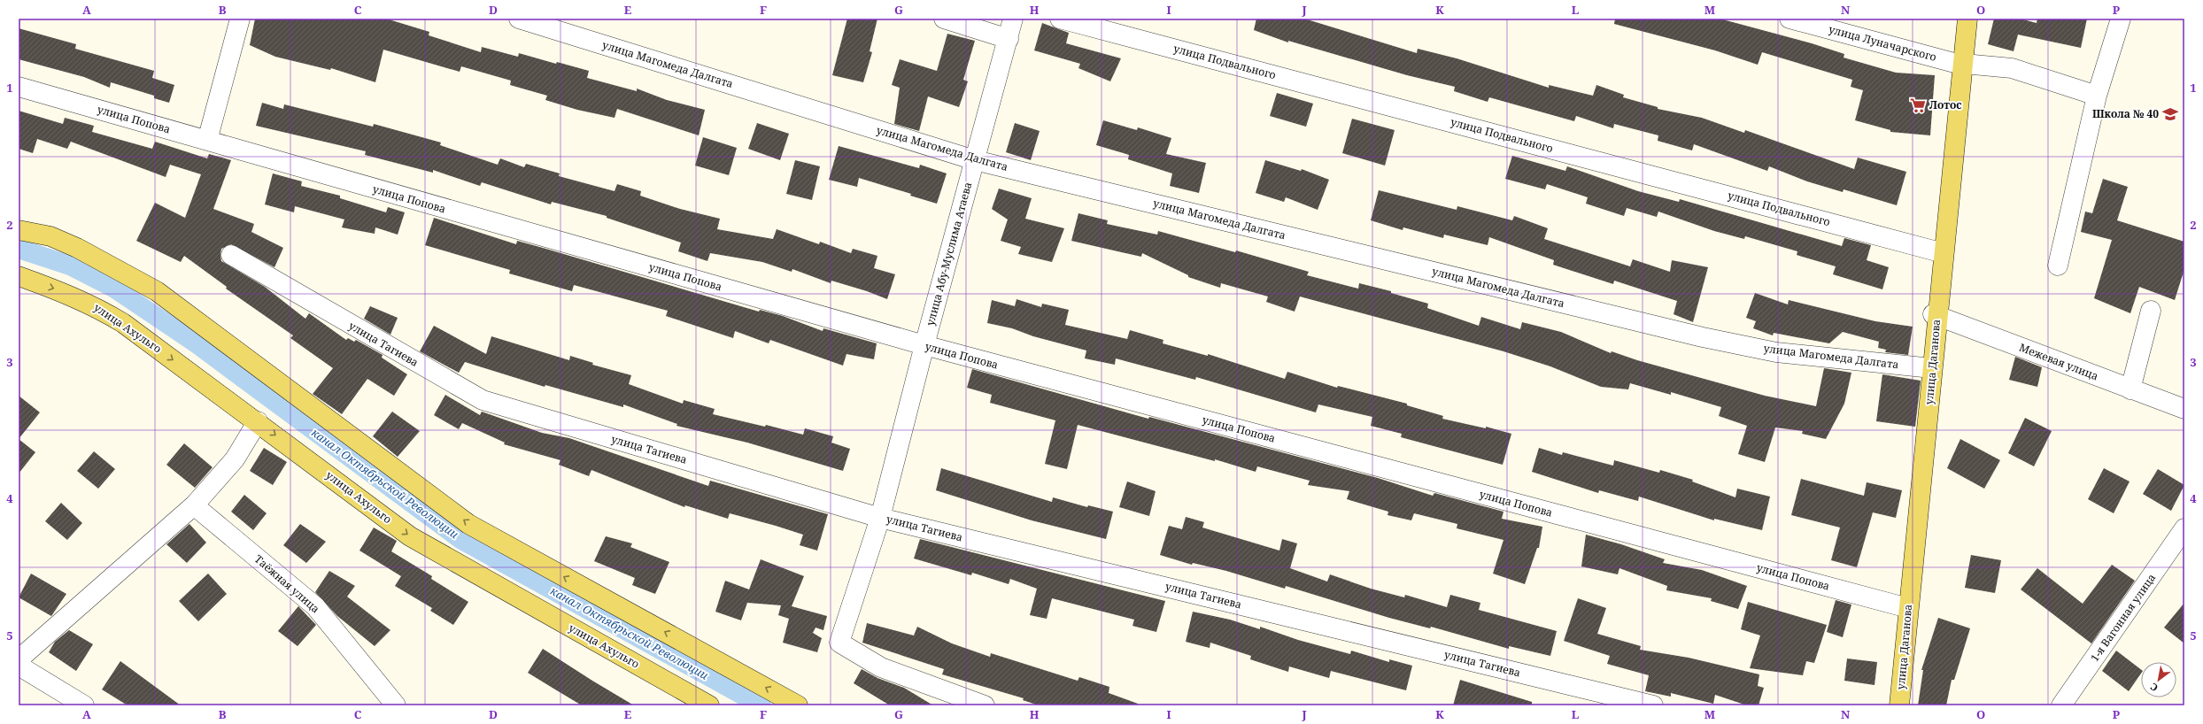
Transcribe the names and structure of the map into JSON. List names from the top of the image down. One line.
{"streets":{"main road":["улица Ахульго","улица Даганова"],"street":["улица Луначарского","улица Подвального","улица Магомеда Далгата","улица Попова","улица Абу-Муслима Атаева","улица Тагиева","Межевая улица","Таёжная улица","1-я Вагонная улица"]},"crossings":[["улица Луначарского","улица Даганова"],["улица Подвального","улица Даганова"],["улица Магомеда Далгата","улица Абу-Муслима Атаева"],["улица Магомеда Далгата","улица Даганова"],["улица Попова","улица Абу-Муслима Атаева"],["улица Попова","улица Даганова"],["улица Абу-Муслима Атаева","улица Тагиева"],["улица Даганова","Межевая улица"]],"water":["канал Октябрьской Революции"],"places":{"supermarket":["Лотос"],"school or university":["Школа № 40"]},"north":"bottom left","grid":{"columns":["A","B","C","D","E","F","G","H","I","J","K","L","M","N","O","P"],"rows":["1","2","3","4","5"]}}
